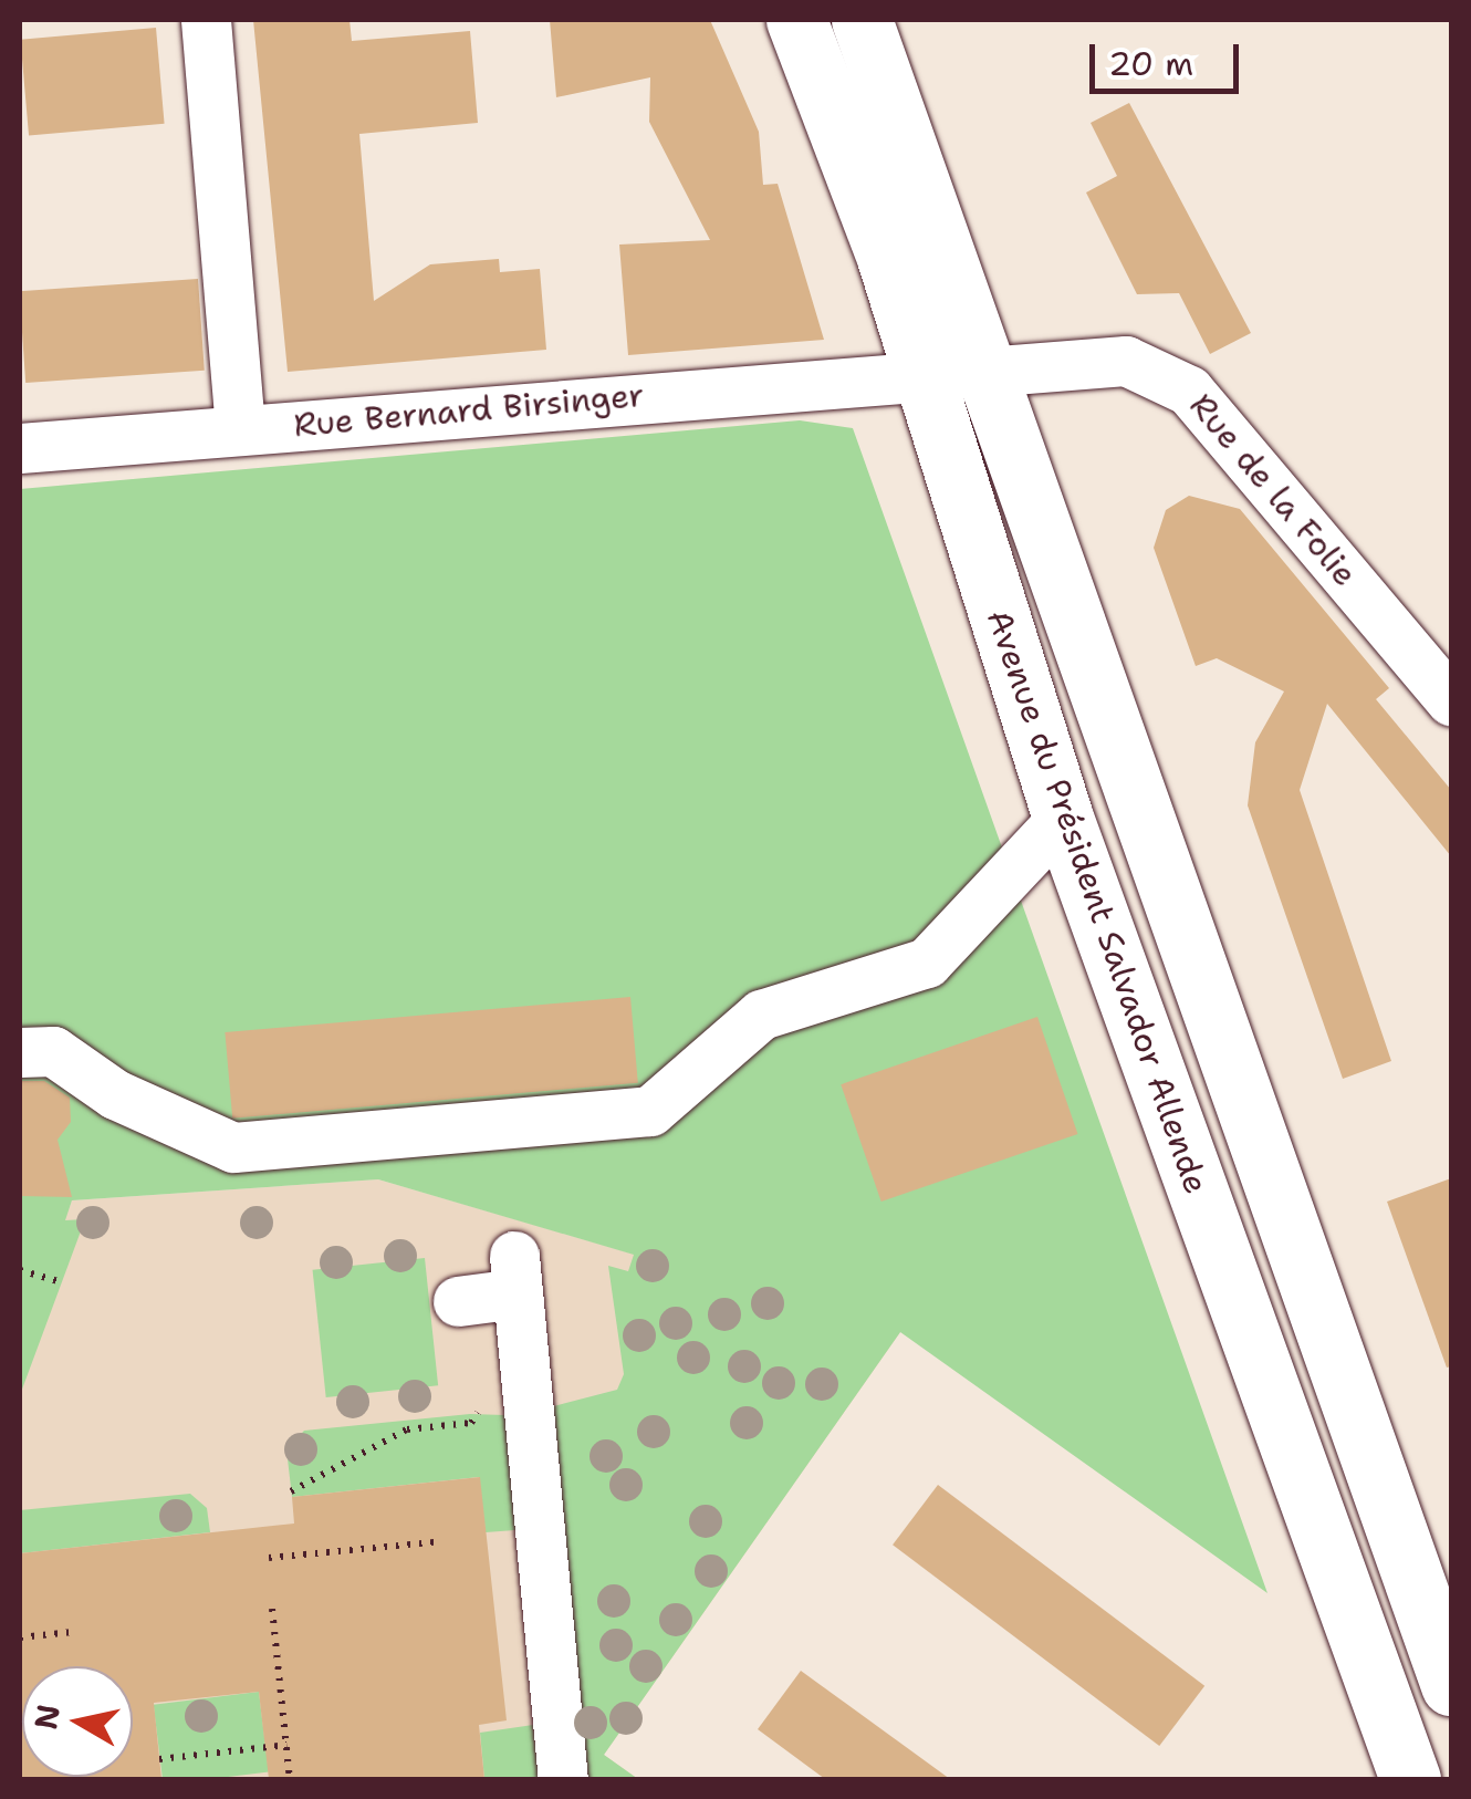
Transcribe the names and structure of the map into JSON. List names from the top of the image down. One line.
{"streets":{"main road":["Avenue du Président Salvador Allende"],"street":["Rue Bernard Birsinger","Rue de la Folie"]},"crossings":[["Rue Bernard Birsinger","Rue de la Folie"],["Rue Bernard Birsinger","Avenue du Président Salvador Allende"],["Rue de la Folie","Avenue du Président Salvador Allende"]],"scale_bar":"20 m","north":"left"}
